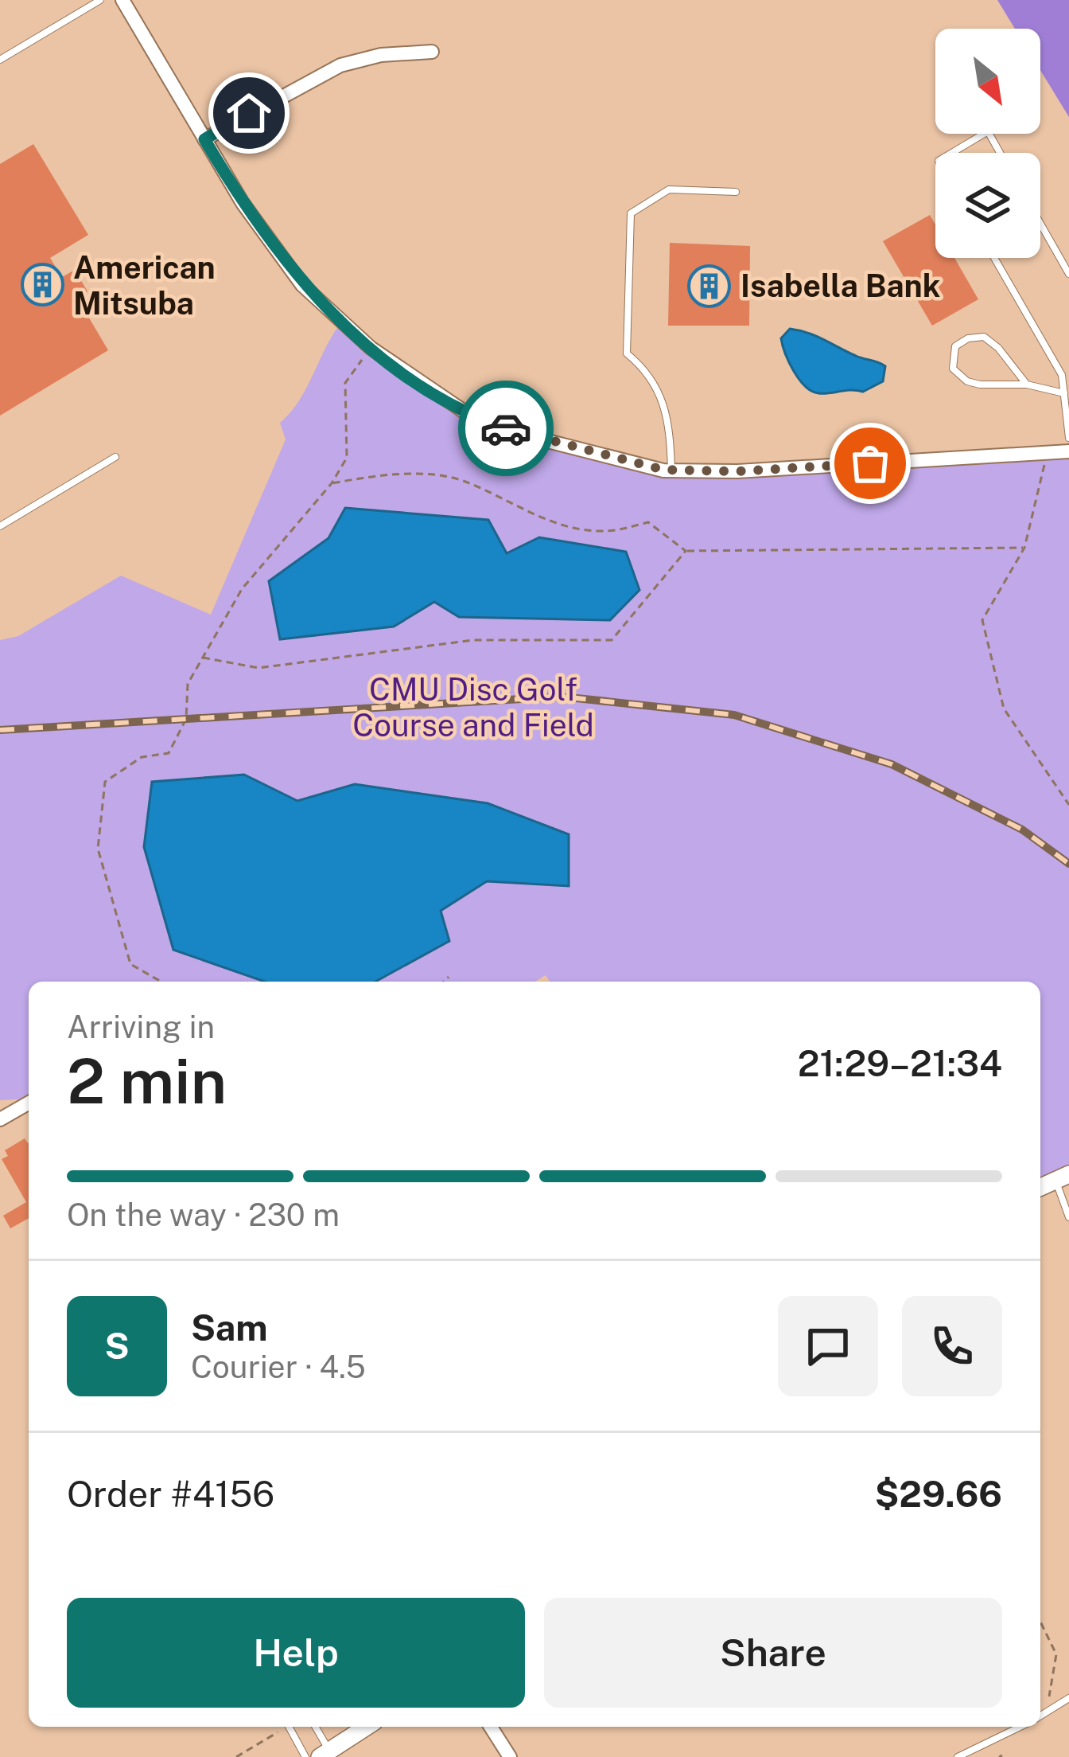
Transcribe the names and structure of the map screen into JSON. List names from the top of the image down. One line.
{"parks":["CMU Disc Golf Course and Field"],"places":{"building":["American Mitsuba","Isabella Bank"]},"north":"bottom right","page":{"heading":["2 min","Arriving in","21:29–21:34"],"panel":["Sam","Courier · 4.5","Order #4156","$29.66"],"bar":"On the way · 230 m","round":"S","buttons":["Help","Share"]}}
